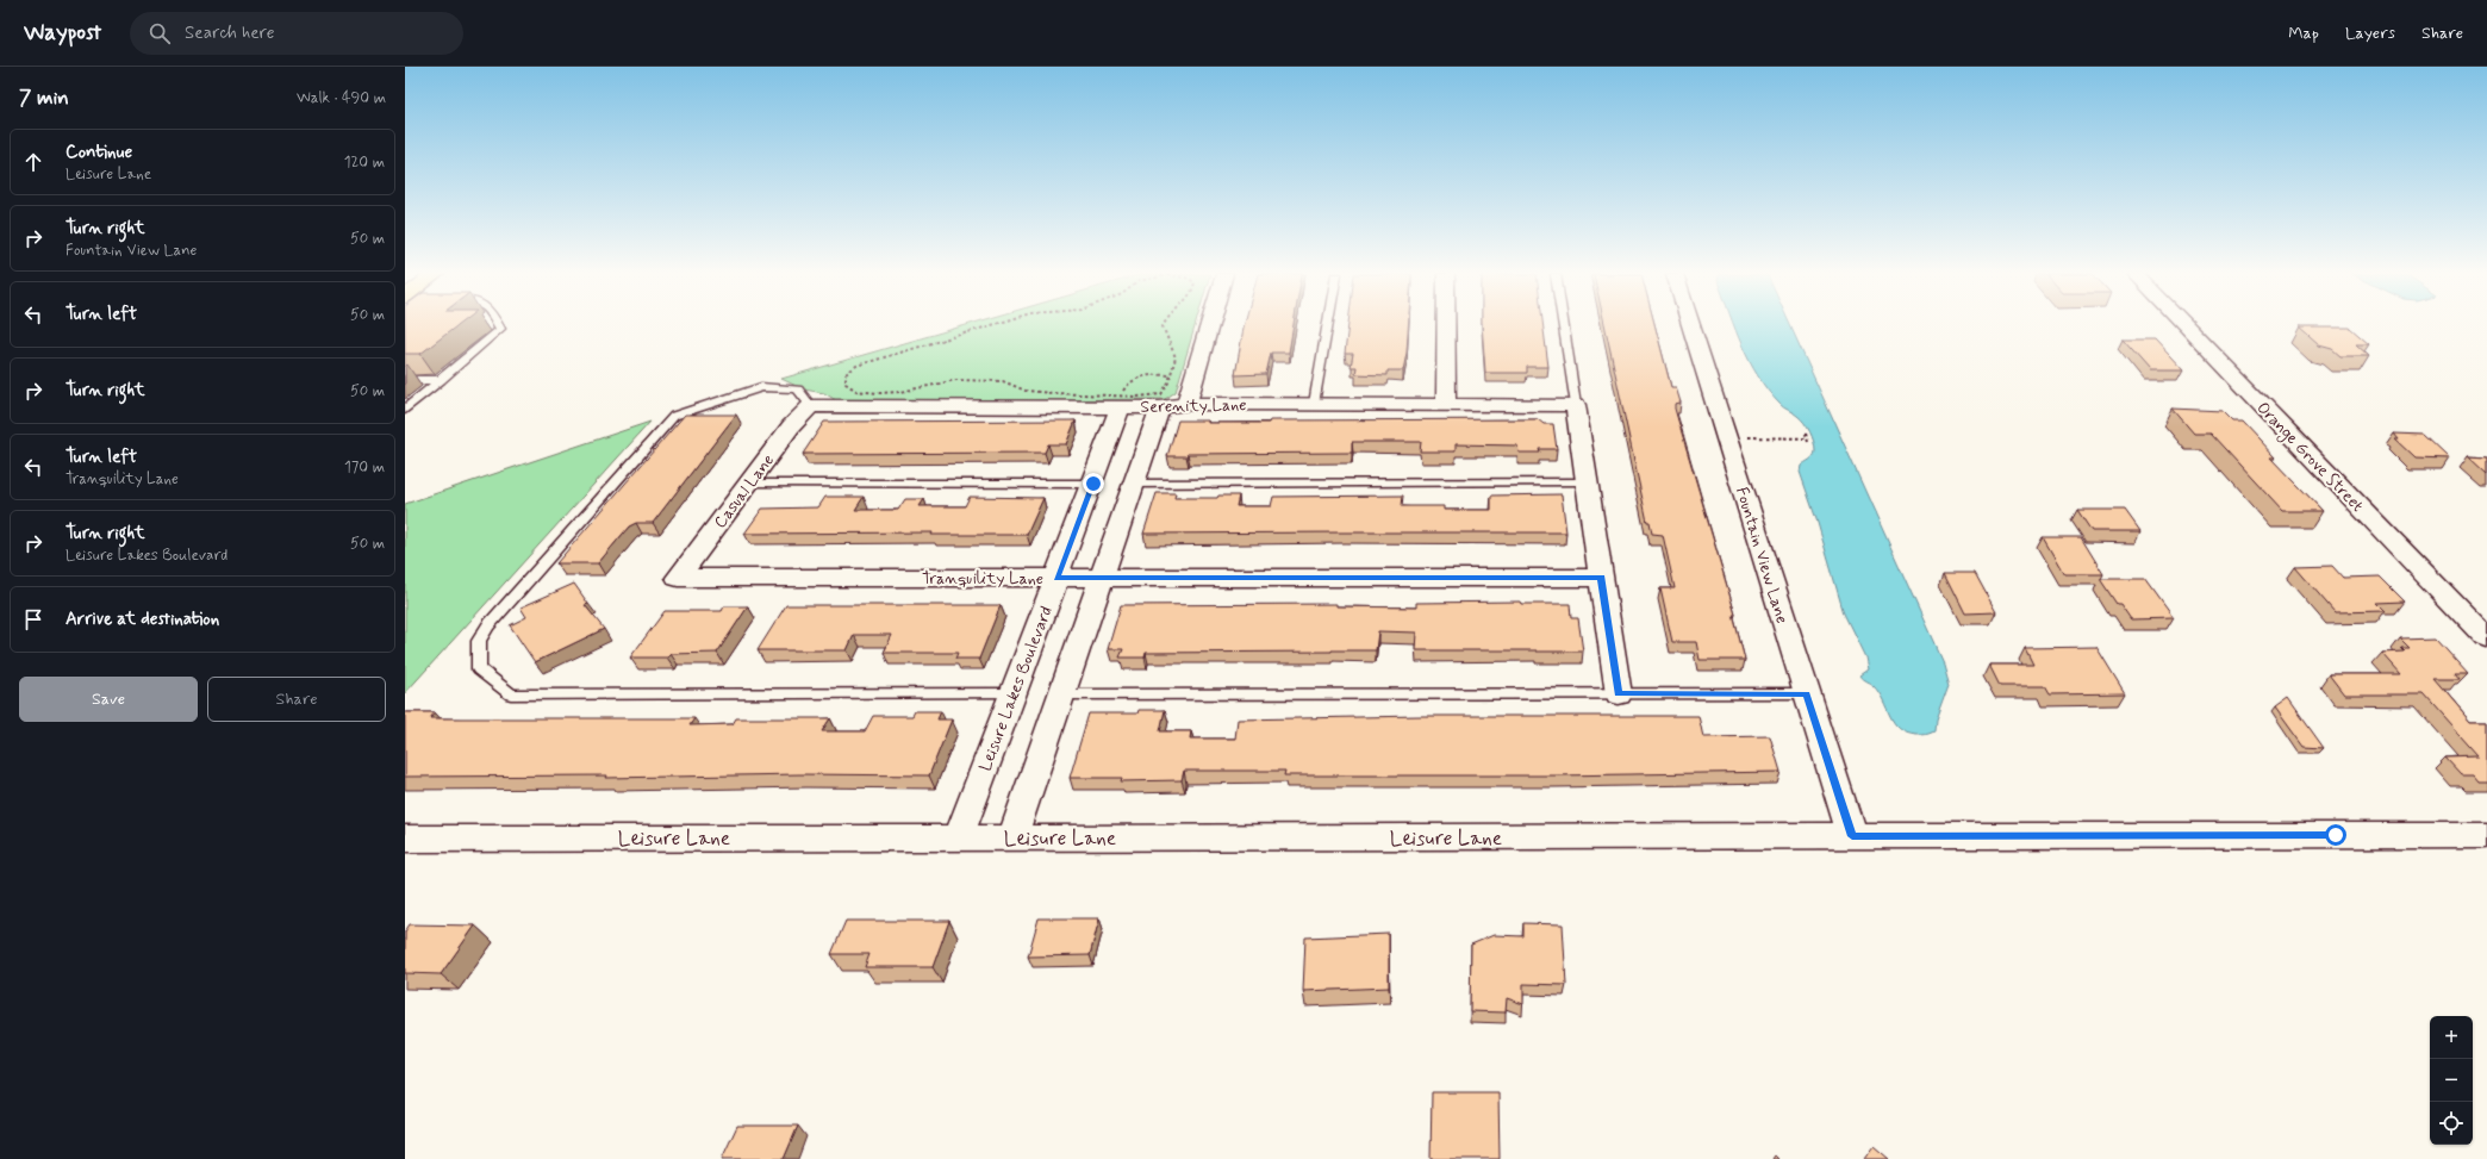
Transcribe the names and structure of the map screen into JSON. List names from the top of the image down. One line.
{"streets":{"street":["Serenity Lane","Orange Grove Street","Casual Lane","Fountain View Lane","Tranquility Lane","Leisure Lakes Boulevard","Leisure Lane"]},"crossings":[["Serenity Lane","Casual Lane"],["Serenity Lane","Leisure Lakes Boulevard"],["Casual Lane","Tranquility Lane"],["Fountain View Lane","Leisure Lane"],["Tranquility Lane","Leisure Lakes Boulevard"],["Leisure Lakes Boulevard","Leisure Lane"]],"page":{"header":"Waypost","search":"Search here","nav":["Map","Layers","Share"],"heading":["7 min","Walk · 490 m"],"list":[["Continue","Leisure Lane","120 m"],["Turn right","Fountain View Lane","50 m"],["Turn left","50 m"],["Turn right","50 m"],["Turn left","Tranquility Lane","170 m"],["Turn right","Leisure Lakes Boulevard","50 m"],"Arrive at destination"],"buttons":["Save","Share"],"map_buttons":["+","−"]}}
